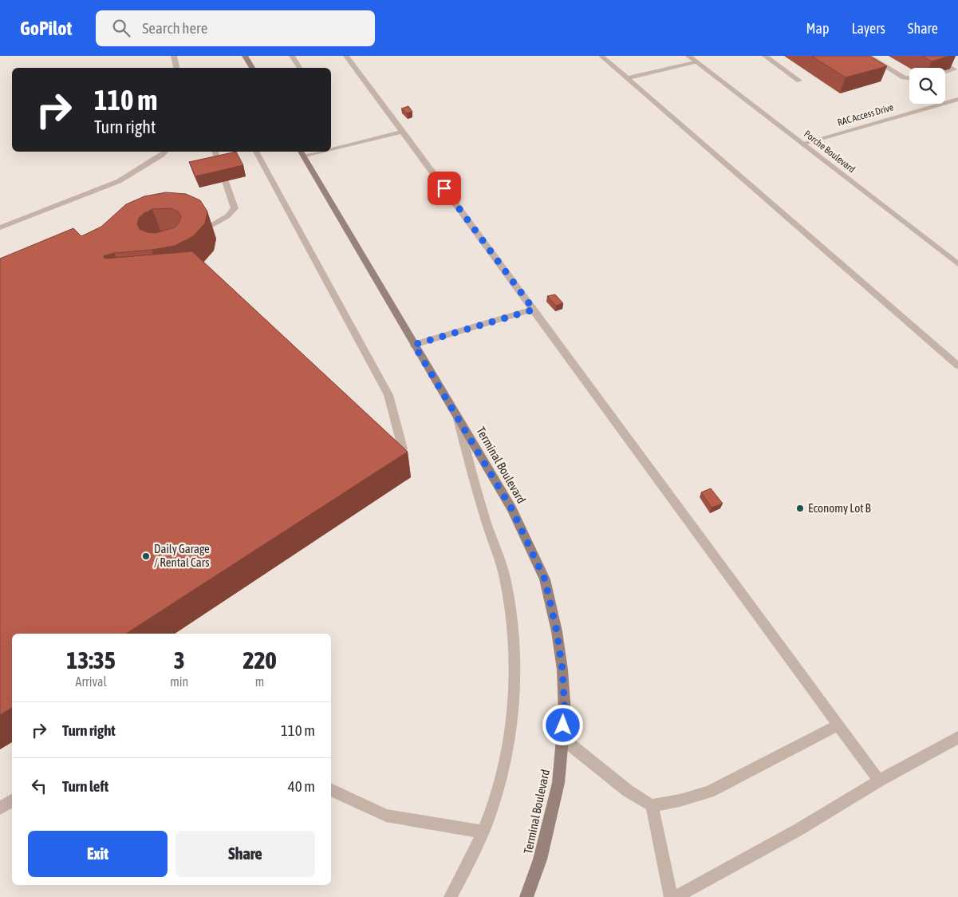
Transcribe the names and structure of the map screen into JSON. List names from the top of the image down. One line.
{"streets":{"main road":["Terminal Boulevard"],"street":["RAC Access Drive","Porche Boulevard"]},"crossings":[["RAC Access Drive","Porche Boulevard"]],"places":["Economy Lot B","Daily Garage / Rental Cars"],"page":{"header":"GoPilot","search":"Search here","nav":["Map","Layers","Share"],"turn":["110 m","Turn right"],"eta":["13:35","Arrival","3","min","220","m"],"list":[{"name":"Turn right","value":"110 m"},{"name":"Turn left","value":"40 m"}],"buttons":["Exit","Share"]}}
